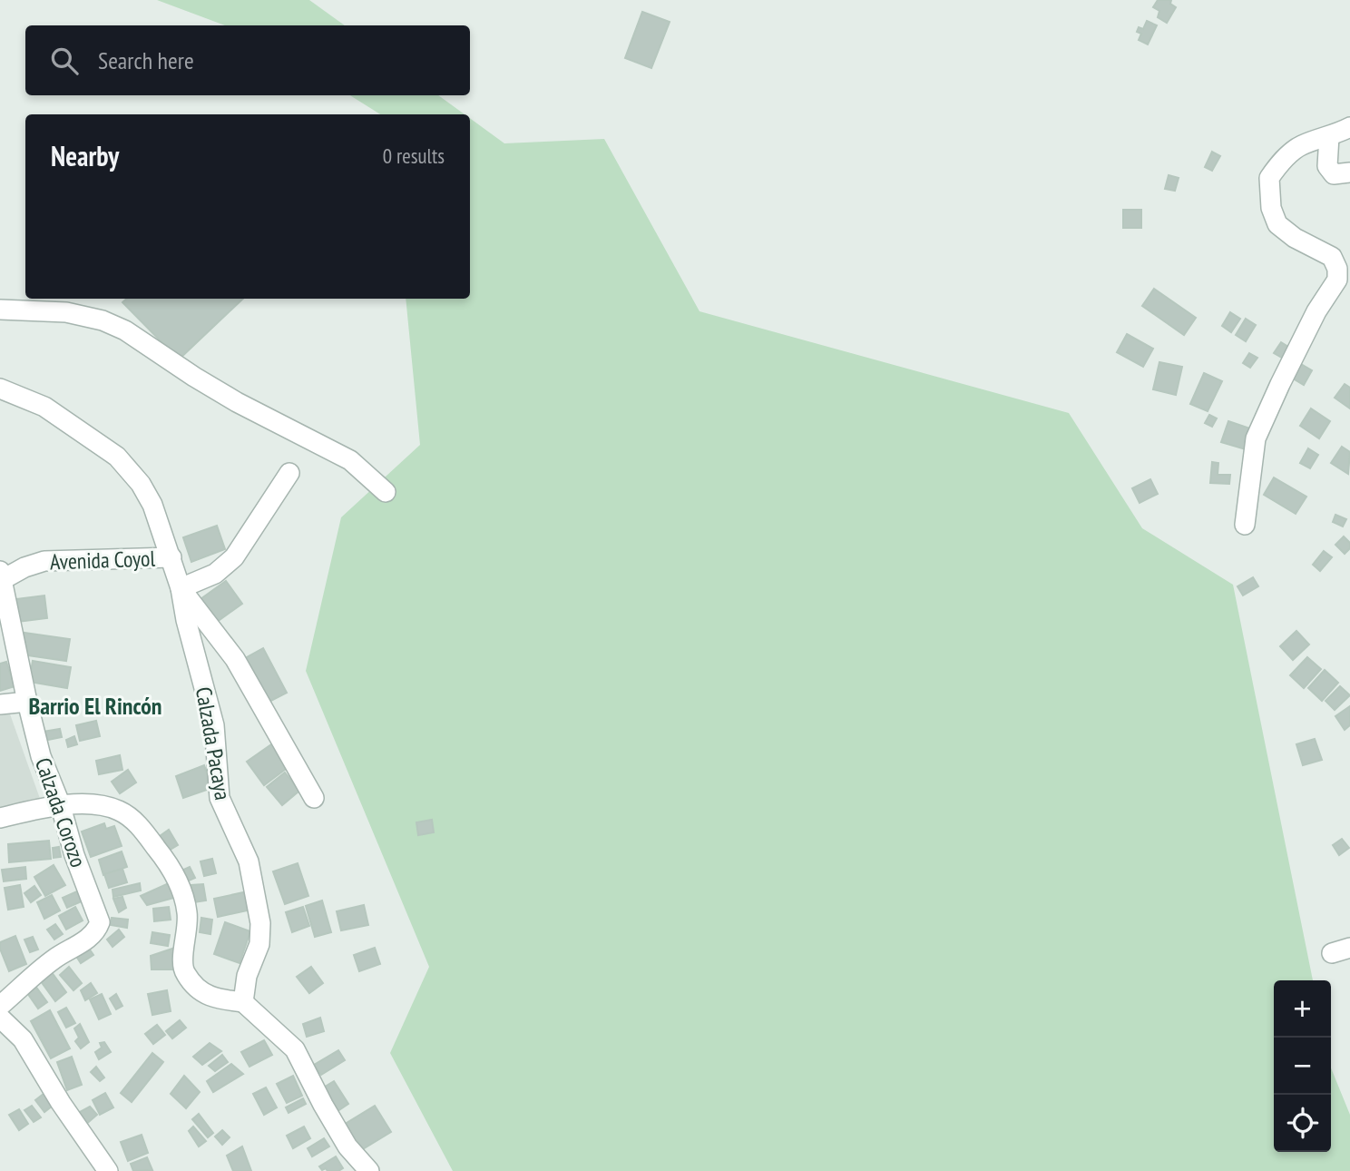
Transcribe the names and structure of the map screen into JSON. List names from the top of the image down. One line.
{"streets":{"street":["Avenida Coyol","Calzada Pacaya","Calzada Corozo"]},"crossings":[["Avenida Coyol","Calzada Pacaya"],["Avenida Coyol","Calzada Corozo"]],"districts":["Barrio El Rincón"],"page":{"search":"Search here","heading":["Nearby","0 results"],"map_buttons":["+","−"]}}
